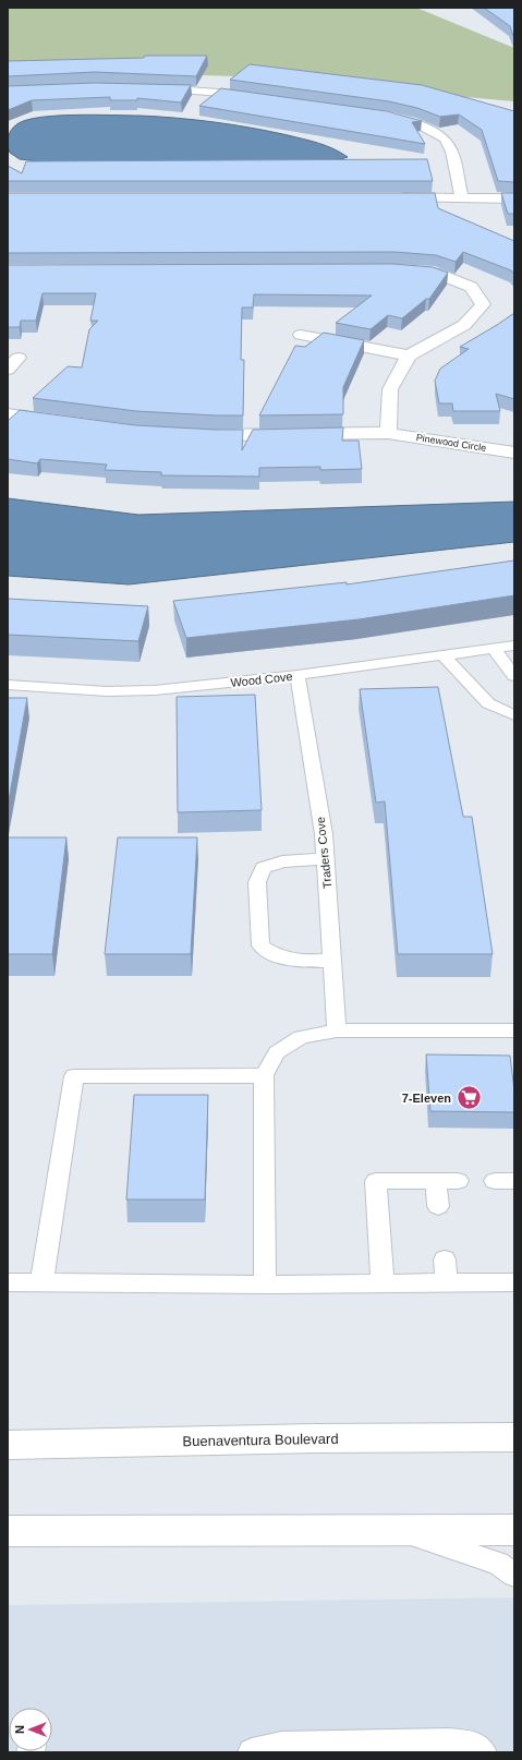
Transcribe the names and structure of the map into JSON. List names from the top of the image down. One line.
{"streets":{"street":["Pinewood Circle","Buenaventura Boulevard"],"lane":["Wood Cove","Traders Cove"]},"crossings":[["Wood Cove","Traders Cove"]],"places":{"supermarket":["7-Eleven"]},"north":"left"}
